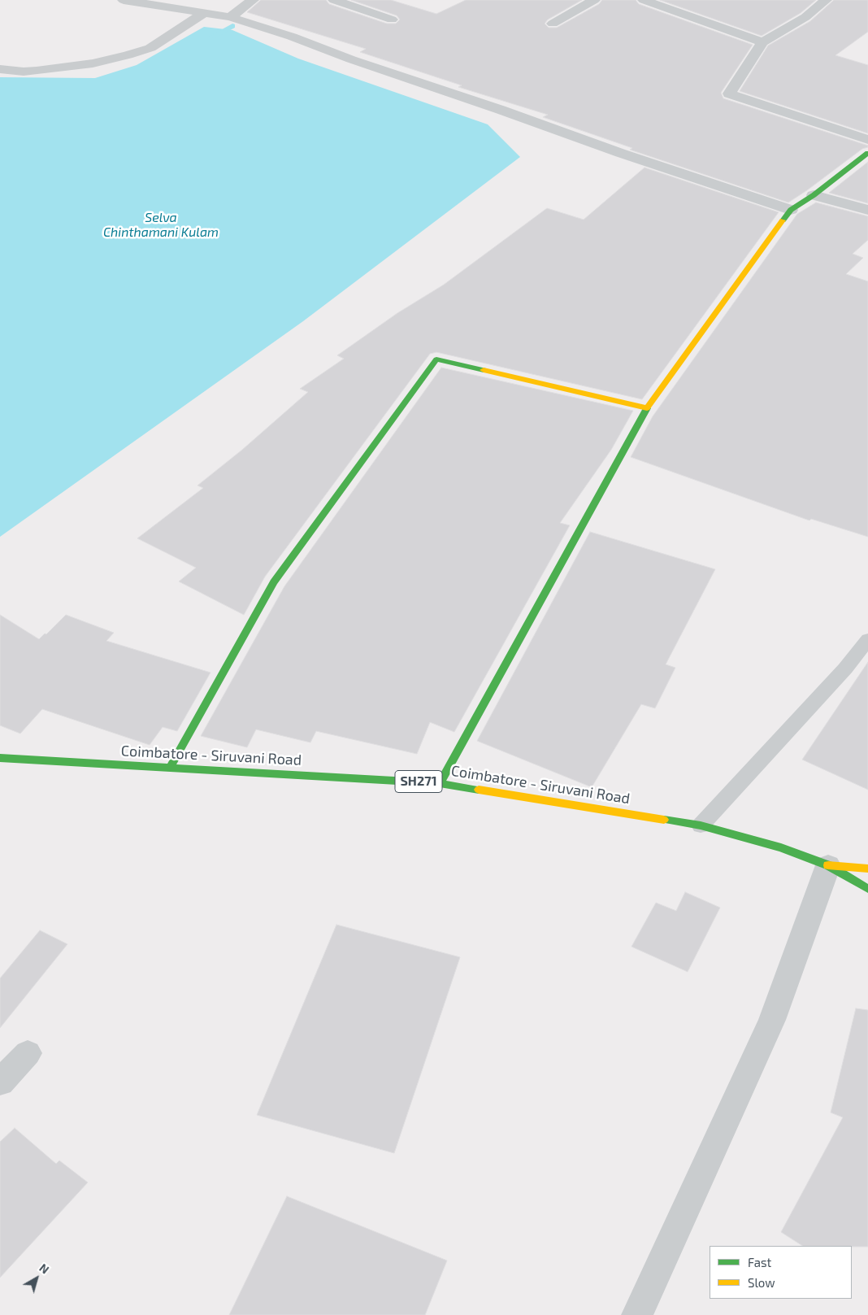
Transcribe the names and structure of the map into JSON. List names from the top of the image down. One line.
{"streets":{"street":["Coimbatore - Siruvani Road","SH271"]},"water":["Selva Chinthamani Kulam"],"legend":["Fast","Slow"],"north":"top right"}
